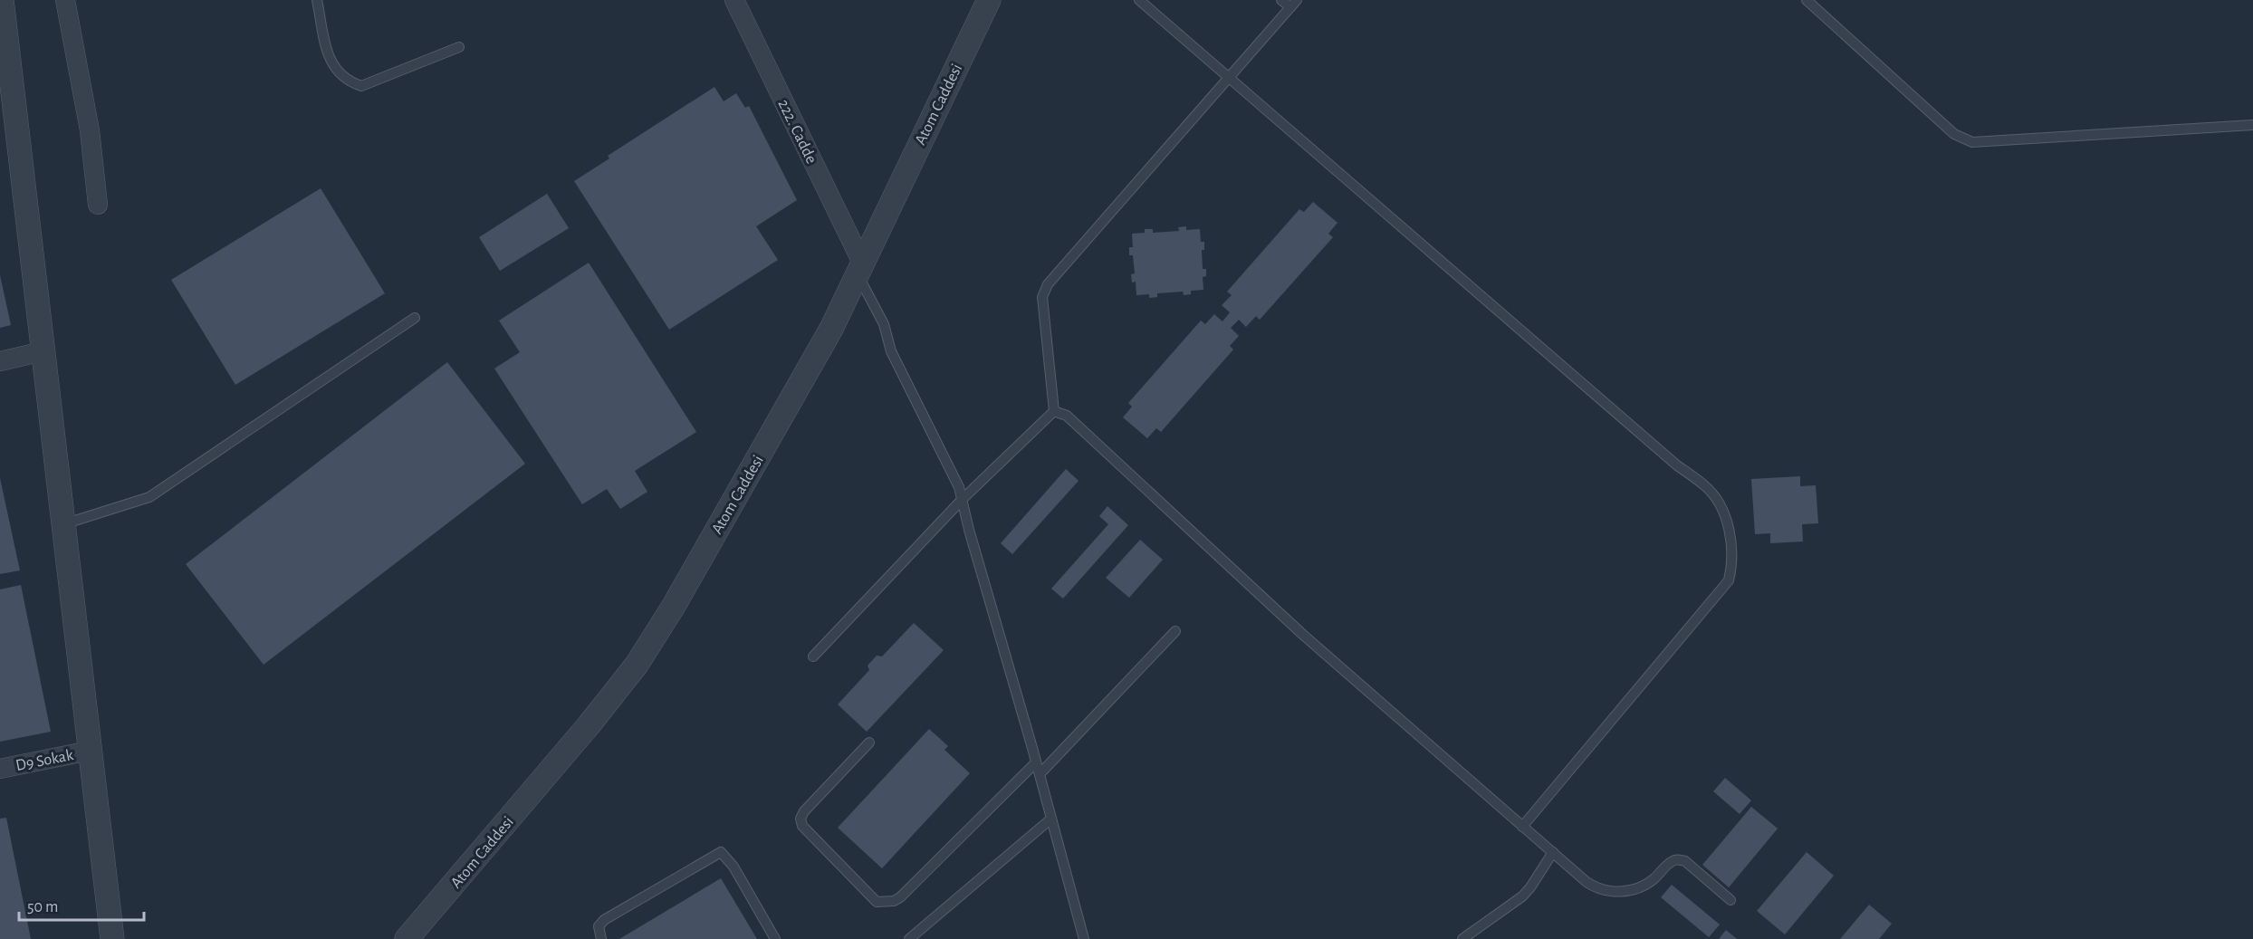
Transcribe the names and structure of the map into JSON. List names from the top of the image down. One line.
{"streets":{"street":["Atom Caddesi","222. Cadde","D9 Sokak"]},"crossings":[["Atom Caddesi","222. Cadde"]],"scale_bar":"50 m"}
